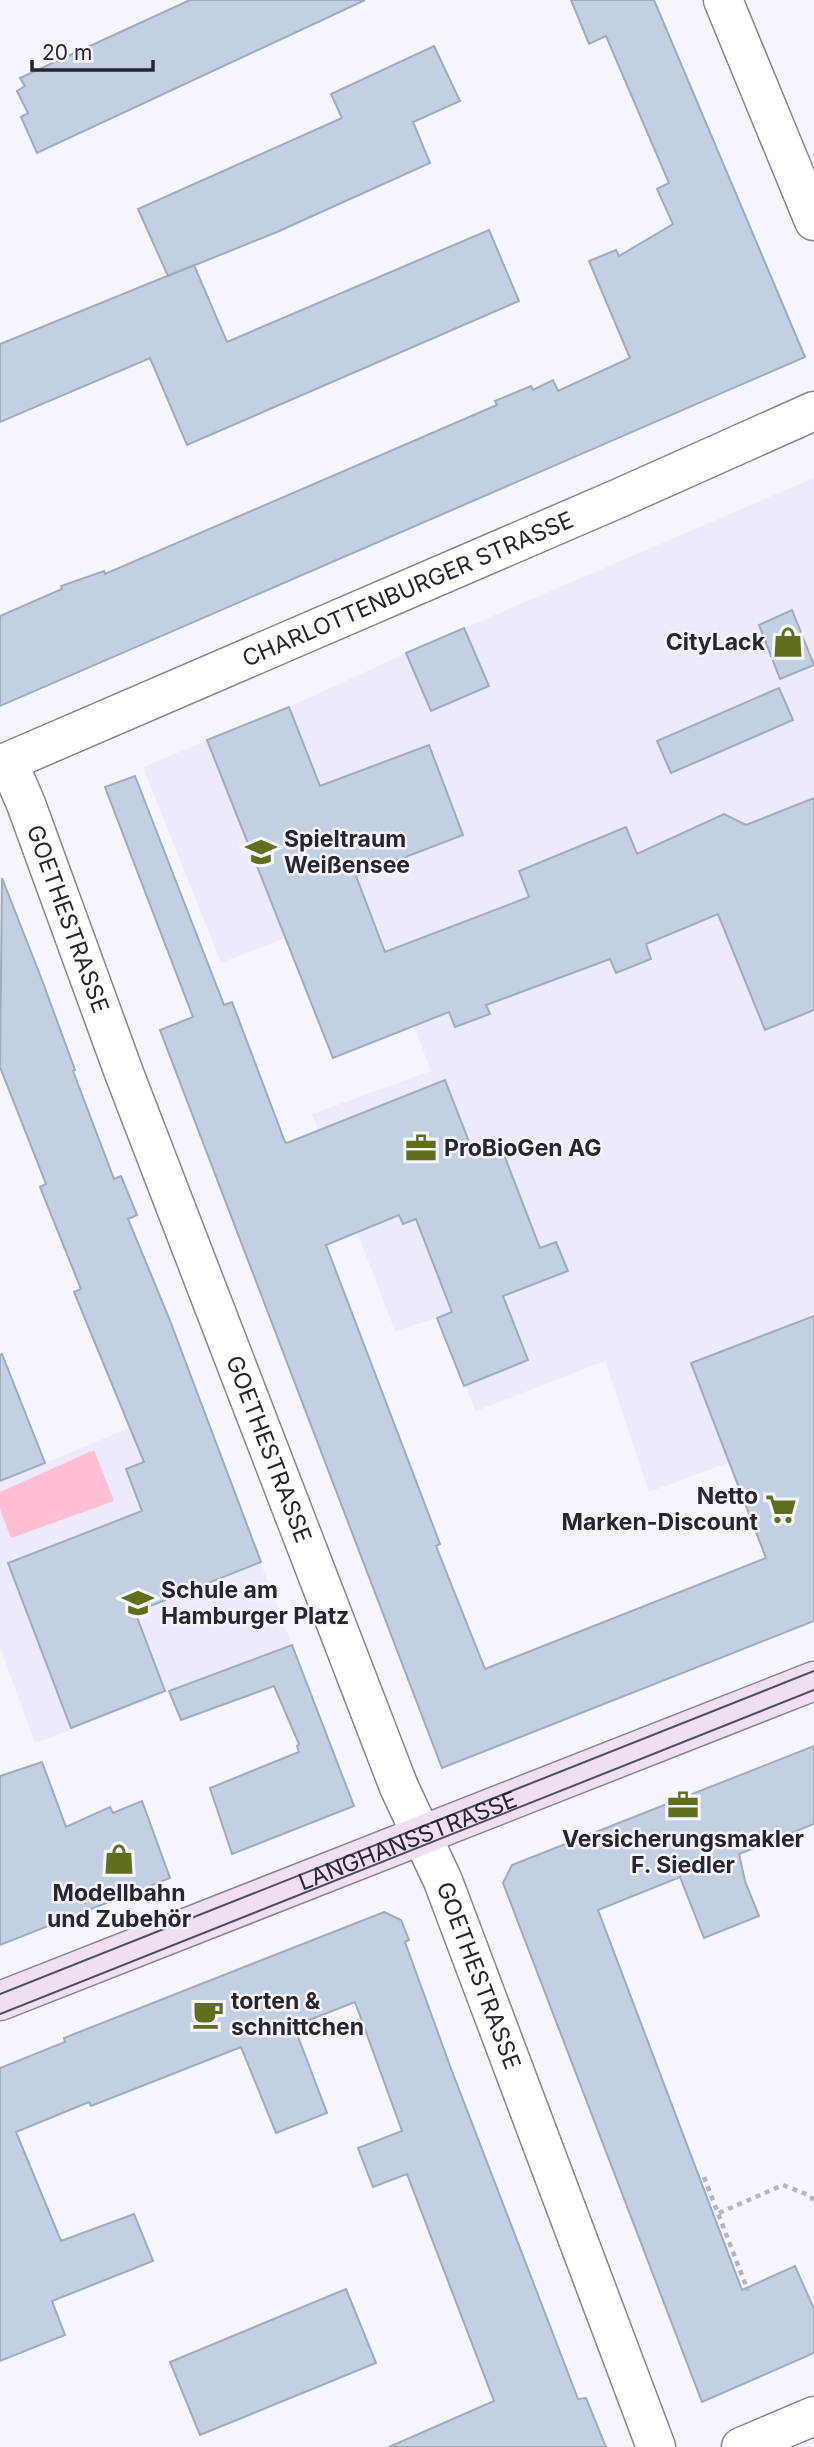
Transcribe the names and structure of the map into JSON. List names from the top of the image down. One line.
{"streets":{"street":["CHARLOTTENBURGER STRASSE","GOETHESTRASSE","LANGHANSSTRASSE"]},"crossings":[["CHARLOTTENBURGER STRASSE","GOETHESTRASSE"],["GOETHESTRASSE","LANGHANSSTRASSE"]],"places":{"shop":["CityLack","Modellbahn und Zubehör"],"school or university":["Spieltraum Weißensee","Schule am Hamburger Platz"],"office":["ProBioGen AG","Versicherungsmakler F. Siedler"],"supermarket":["Netto Marken-Discount"],"cafe":["torten & schnittchen"]},"scale_bar":"20 m"}
